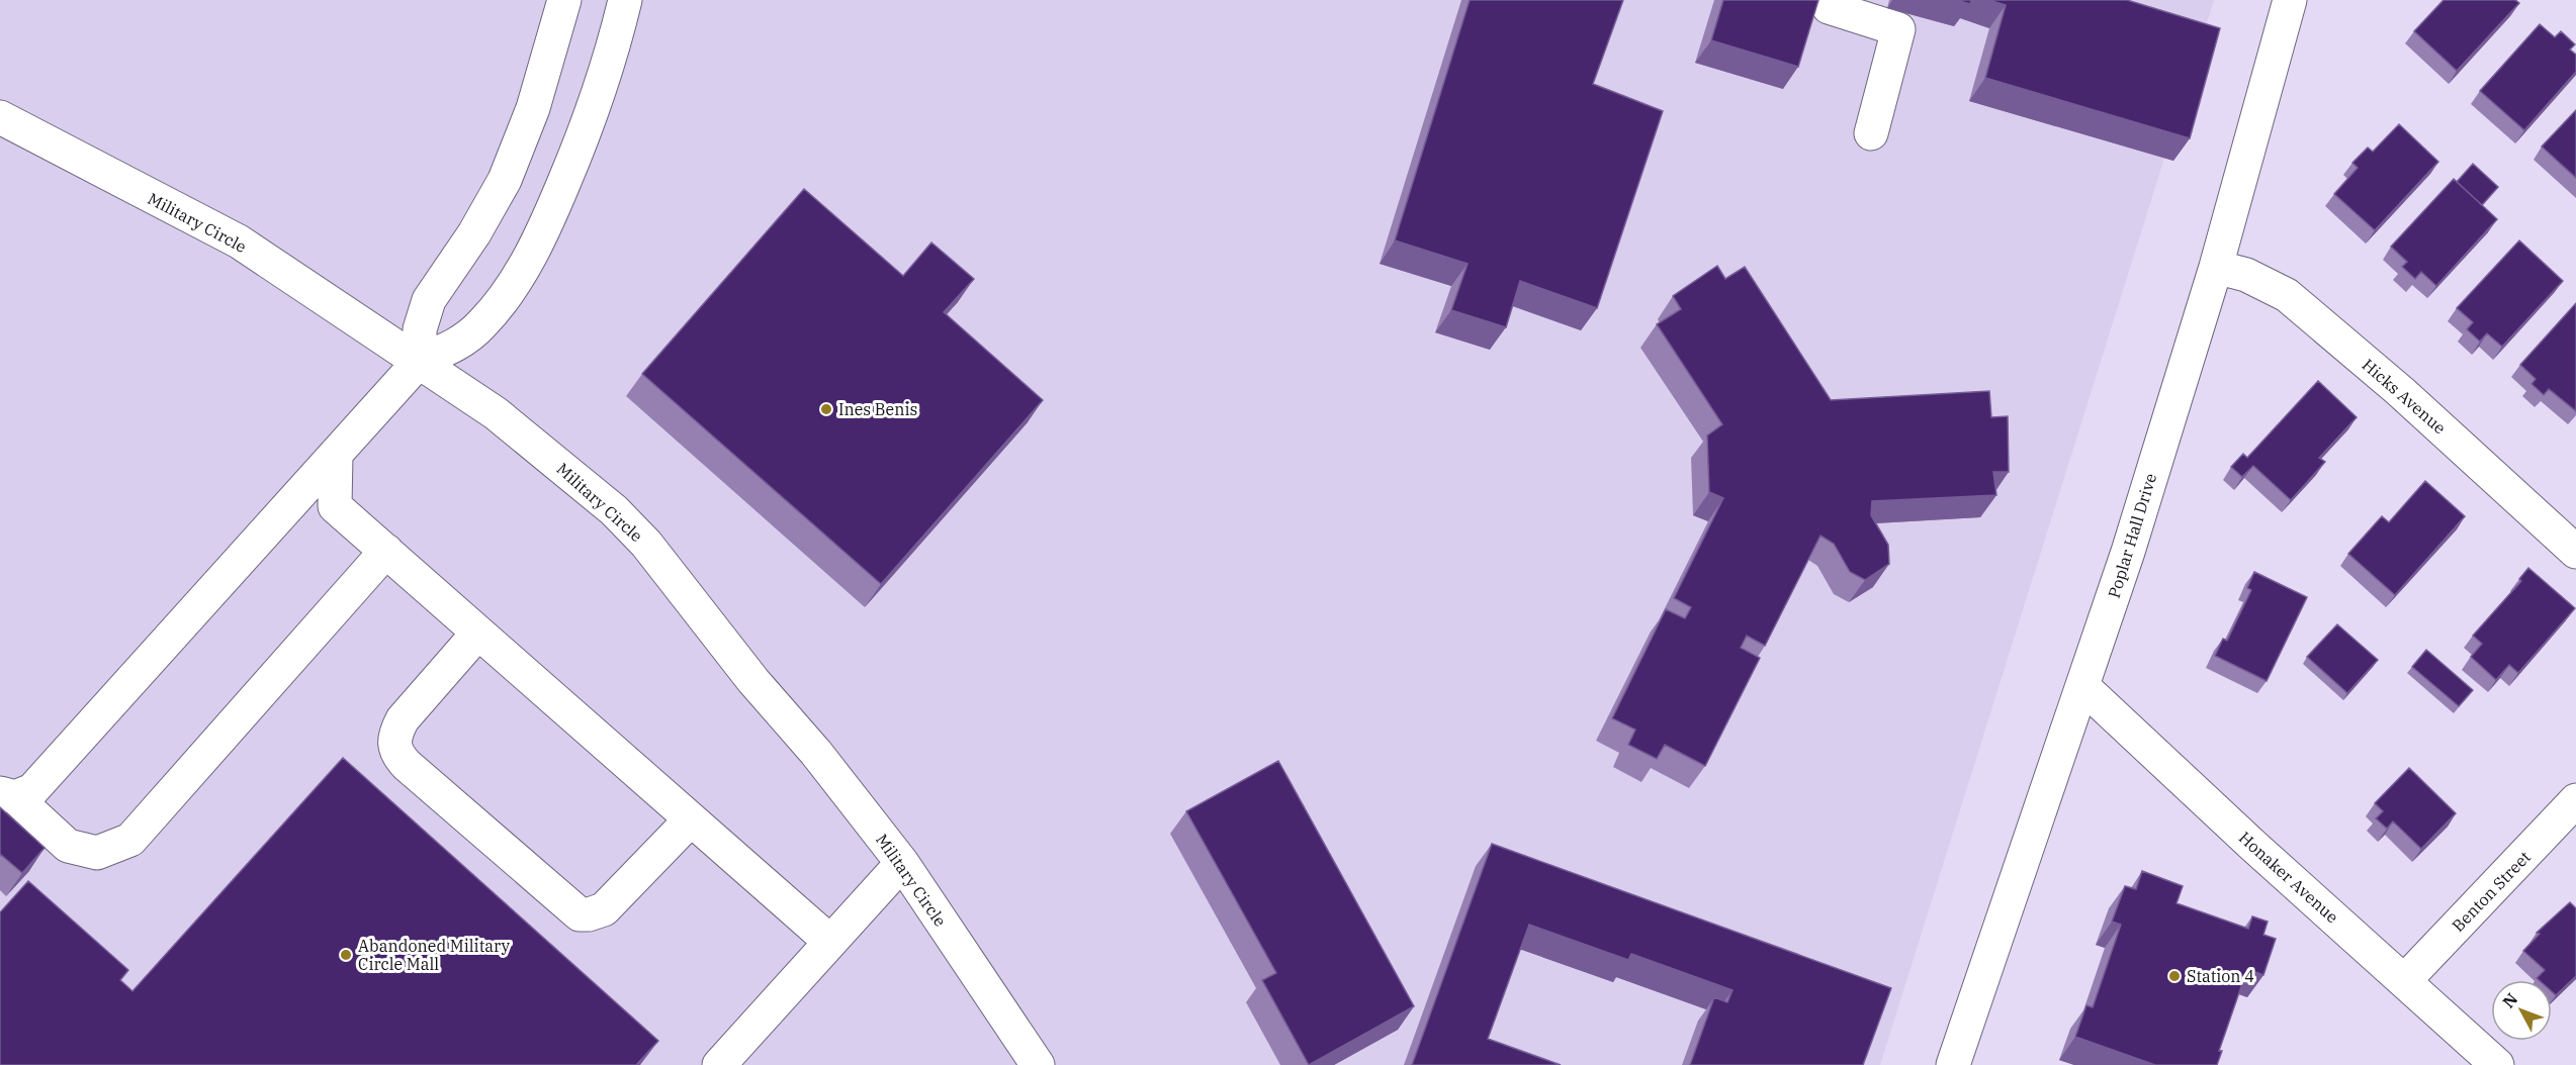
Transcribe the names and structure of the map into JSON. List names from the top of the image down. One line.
{"streets":{"street":["Military Circle","Hicks Avenue","Poplar Hall Drive","Honaker Avenue","Benton Street"]},"crossings":[["Hicks Avenue","Poplar Hall Drive"],["Poplar Hall Drive","Honaker Avenue"],["Honaker Avenue","Benton Street"]],"places":["Ines Benis","Abandoned Military Circle Mall","Station 4"],"north":"top left"}
